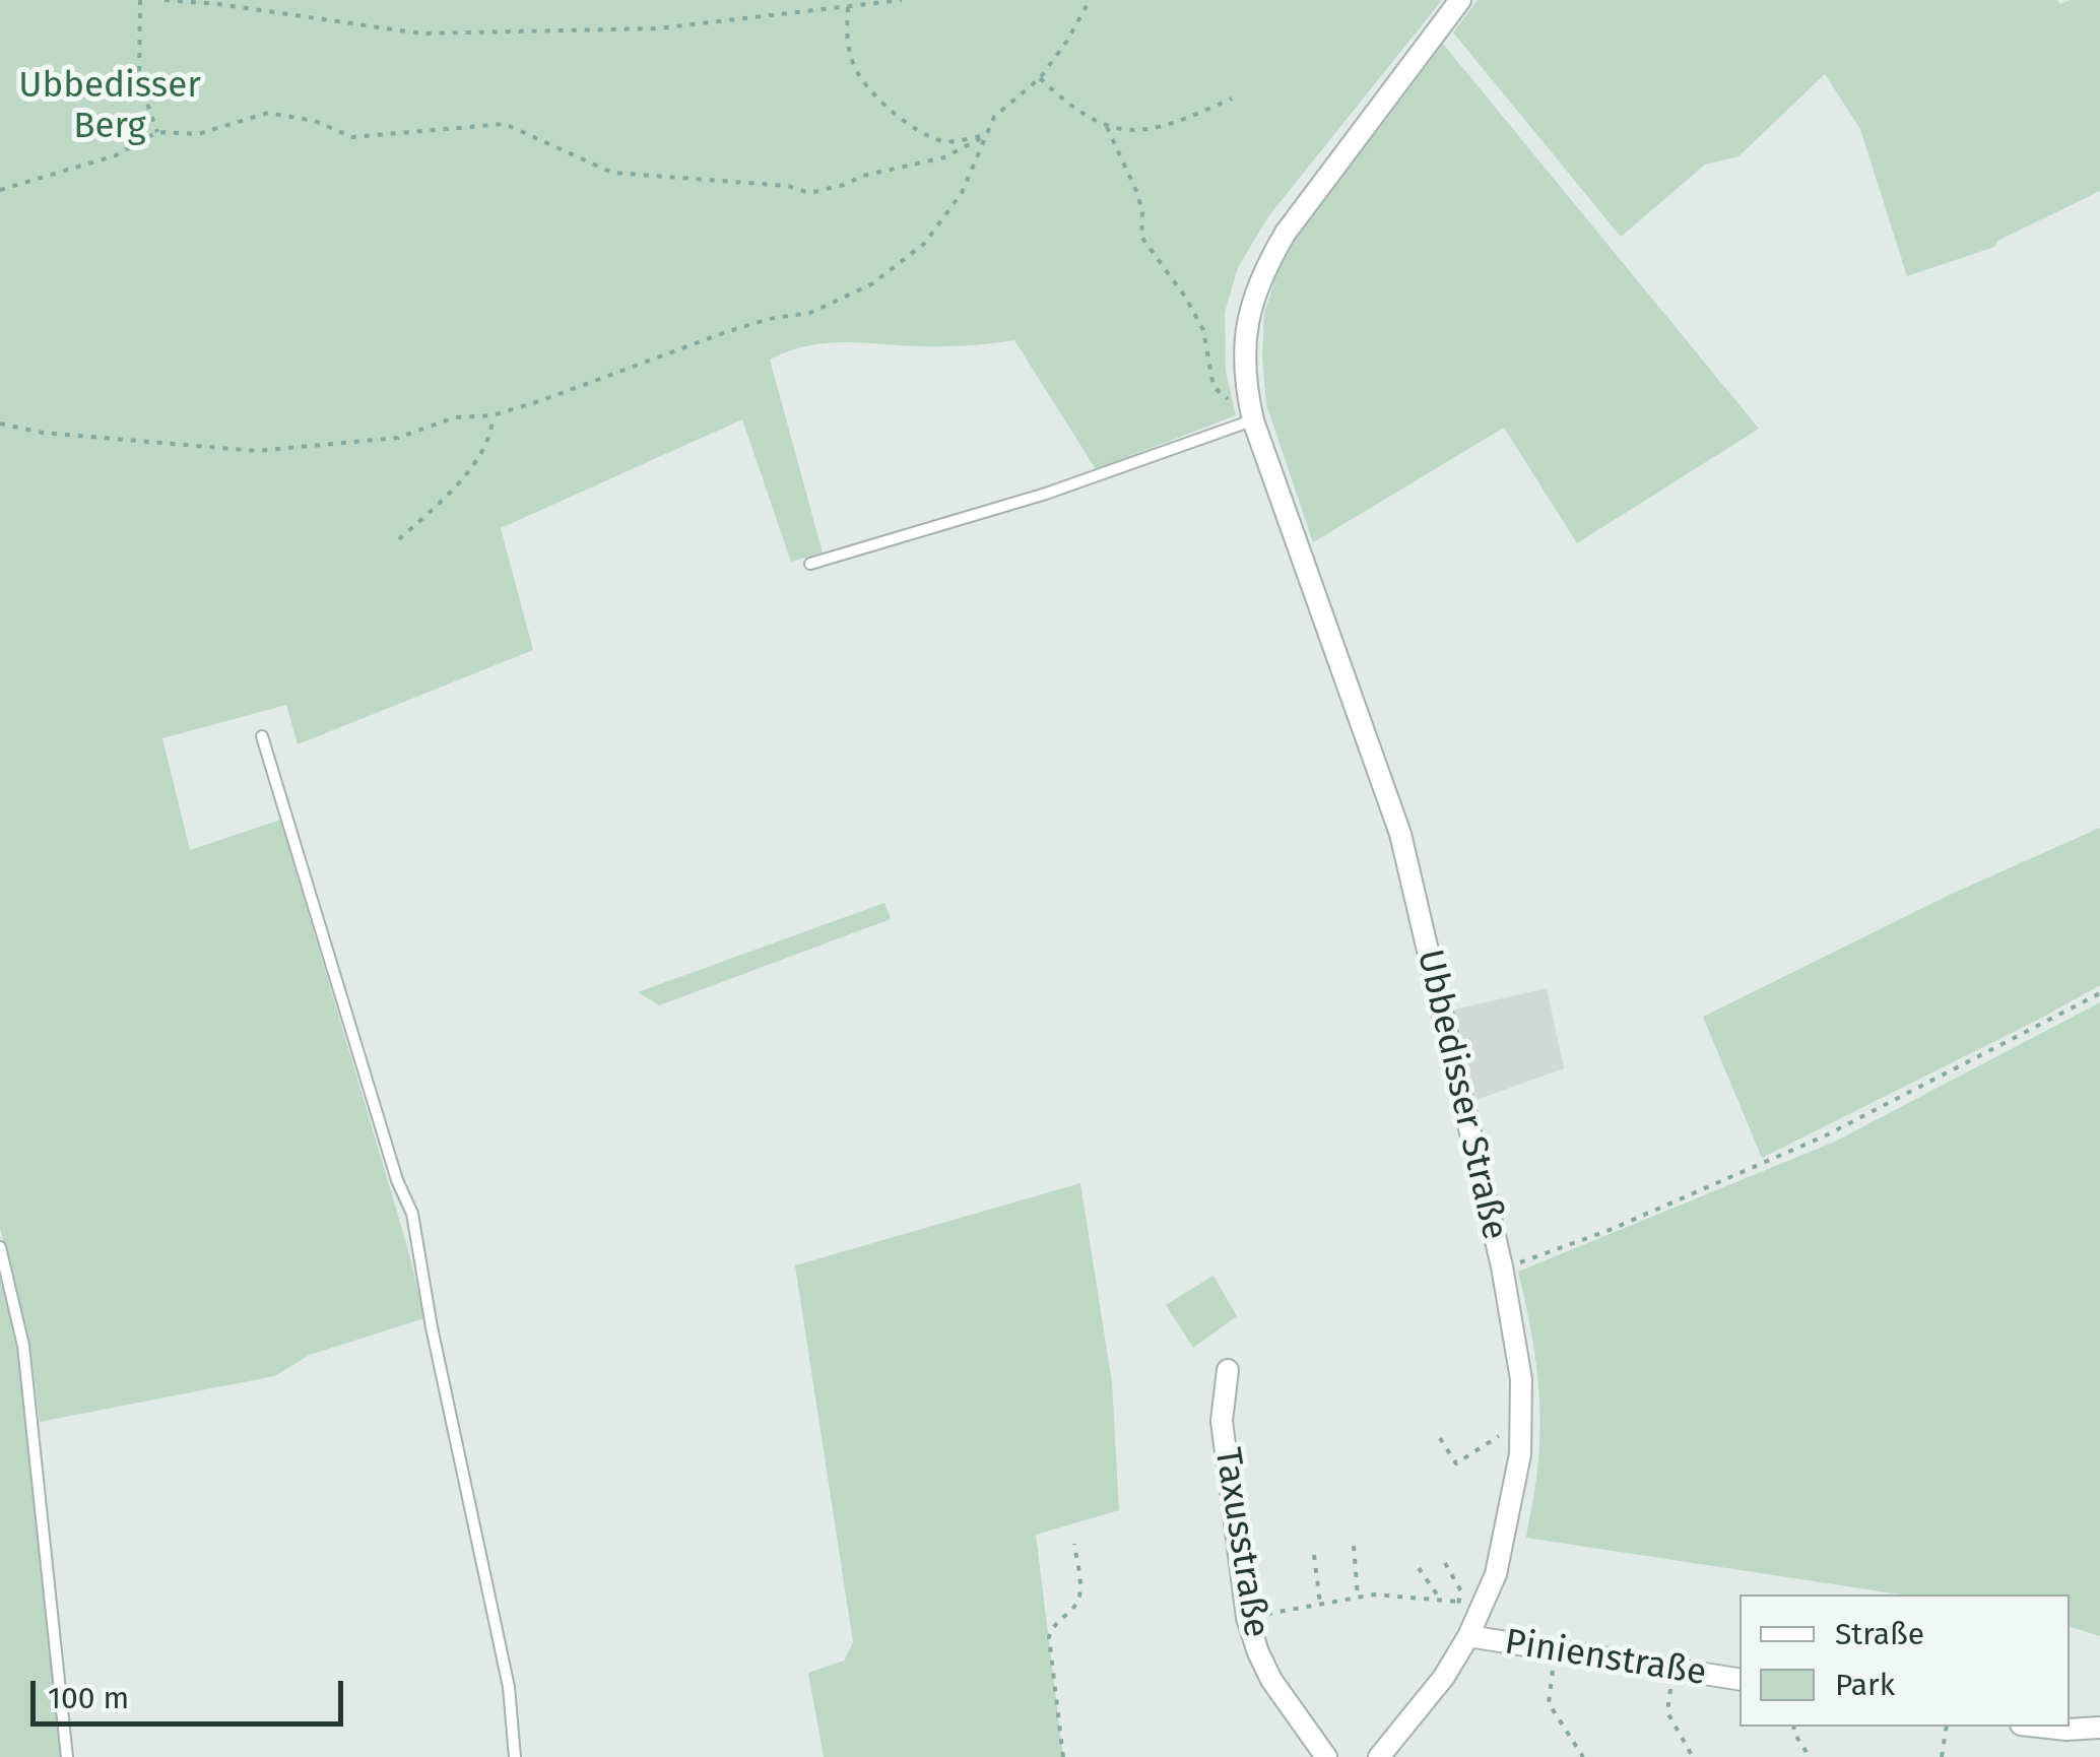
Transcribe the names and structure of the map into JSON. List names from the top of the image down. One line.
{"streets":{"street":["Ubbedisser Straße","Taxusstraße","Pinienstraße"]},"crossings":[["Ubbedisser Straße","Pinienstraße"]],"parks":["Ubbedisser Berg"],"legend":["Straße","Park"],"scale_bar":"100 m"}
